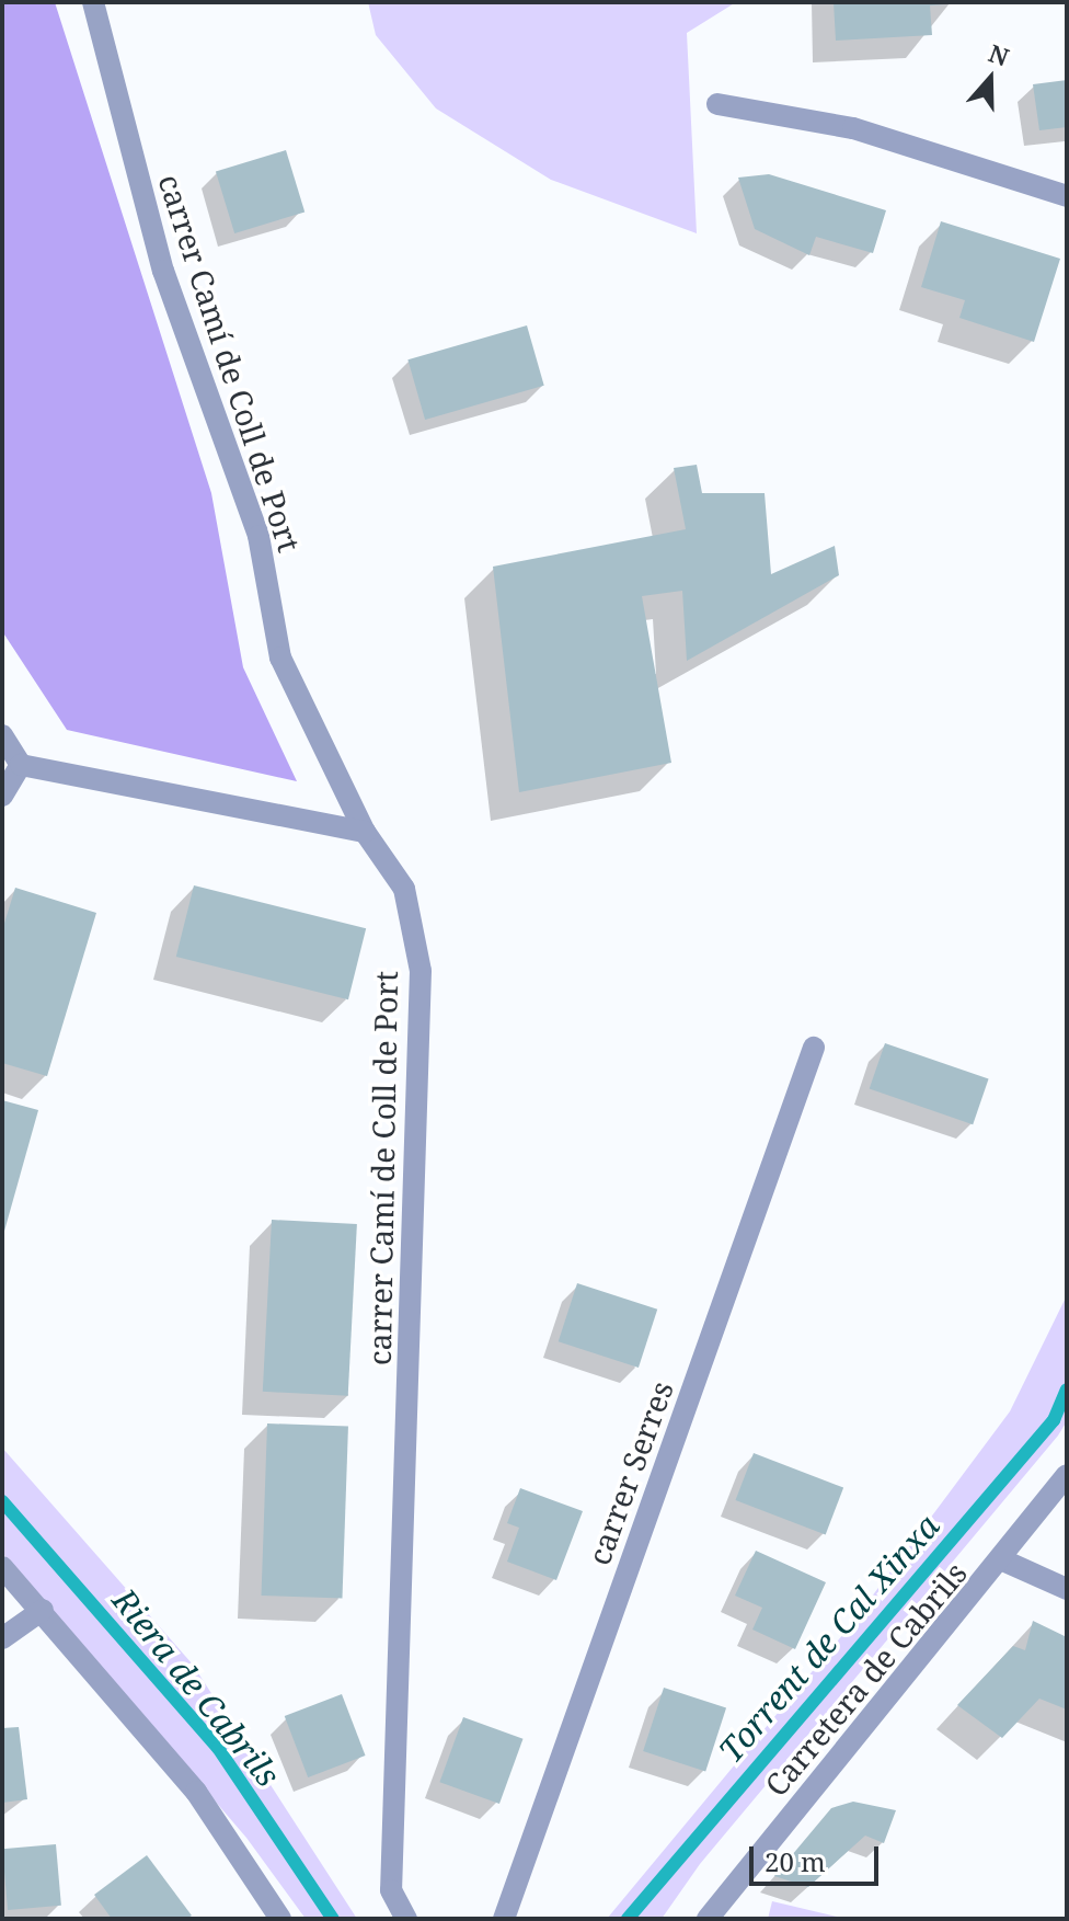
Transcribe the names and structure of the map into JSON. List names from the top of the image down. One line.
{"streets":{"street":["carrer Camí de Coll de Port","carrer Serres","Carretera de Cabrils"]},"water":["Torrent de Cal Xinxa","Riera de Cabrils"],"scale_bar":"20 m","north":"top"}
